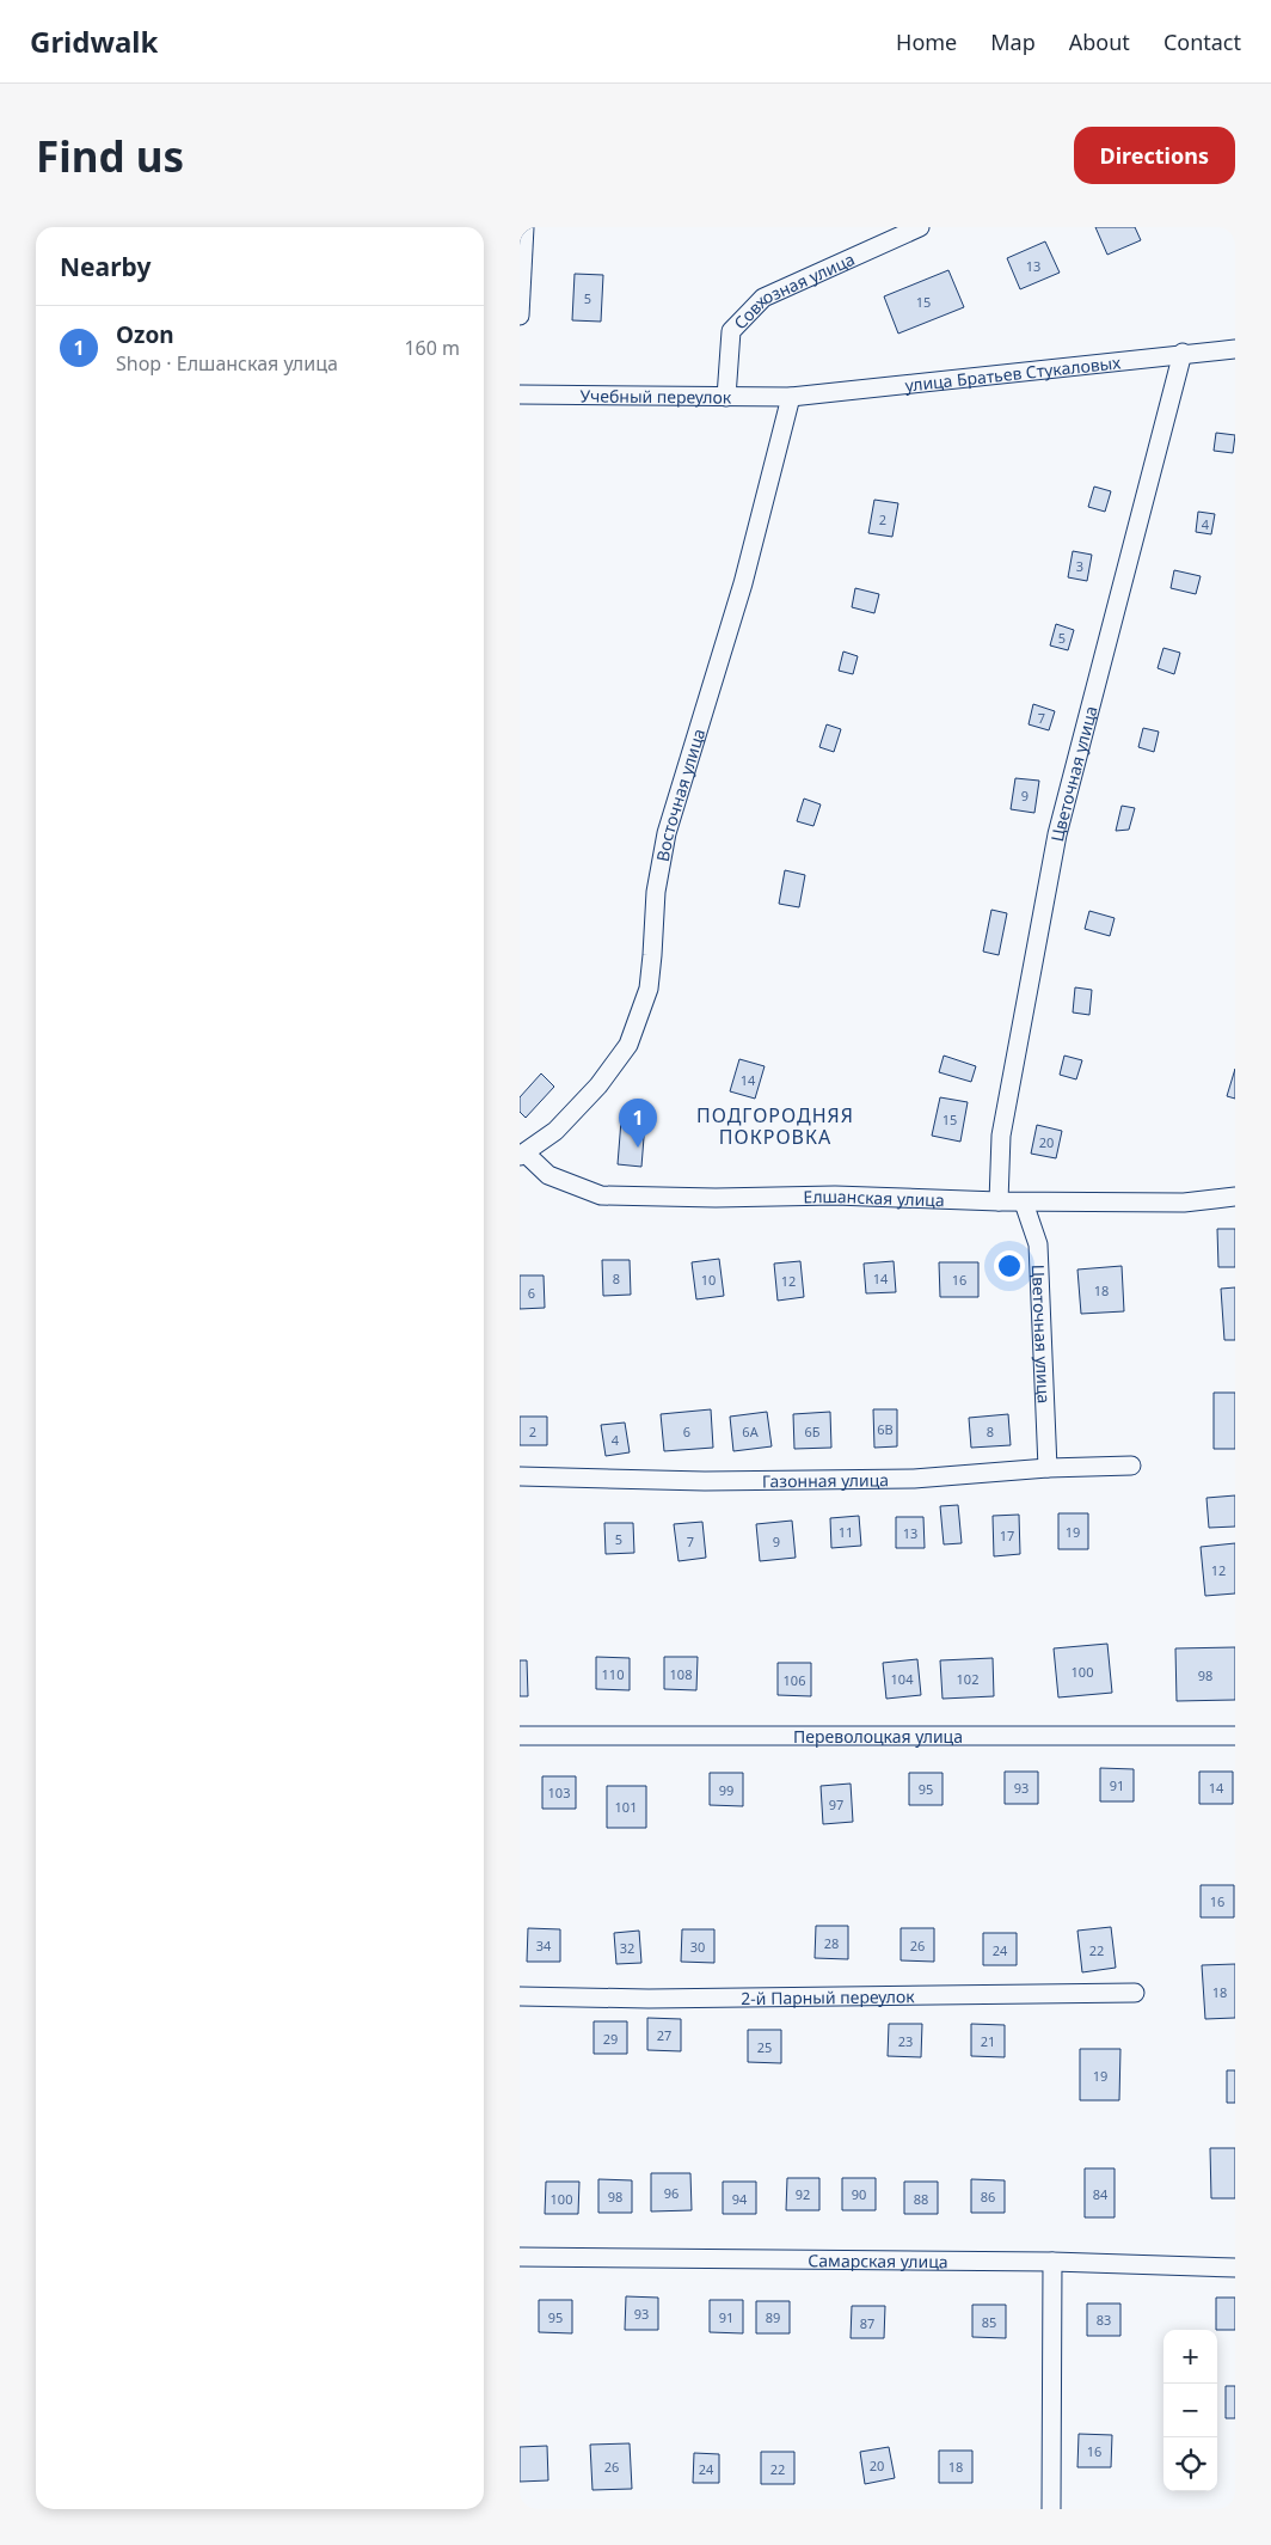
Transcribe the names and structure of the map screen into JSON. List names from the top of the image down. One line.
{"streets":{"street":["Совхозная улица","улица Братьев Стукаловых","Учебный переулок","Цветочная улица","Восточная улица","Елшанская улица","Газонная улица","Переволоцкая улица","2-й Парный переулок","Самарская улица"]},"crossings":[["Совхозная улица","Учебный переулок"],["улица Братьев Стукаловых","Учебный переулок"],["улица Братьев Стукаловых","Цветочная улица"],["улица Братьев Стукаловых","Восточная улица"],["Учебный переулок","Восточная улица"],["Цветочная улица","Елшанская улица"],["Цветочная улица","Газонная улица"],["Восточная улица","Елшанская улица"]],"districts":["ПОДГОРОДНЯЯ ПОКРОВКА"],"house_numbers":["13","5","15","2","4","3","5","7","9","14","15","20","8","14","10","16","12","18","6","6В","2","6","6А","6Б","8","4","11","19","13","17","5","7","9","12","100","110","108","98","104","102","106","91","93","14","95","99","103","97","101","16","28","34","26","30","32","24","22","18","27","29","23","21","25","19","96","92","90","84","98","86","100","94","88","93","95","91","89","83","85","87","16","20","26","18","24","22"],"page":{"header":"Gridwalk","nav":["Home","Map","About","Contact"],"buttons":"Directions","title":"Find us","heading":"Nearby","list":[{"mark":"1","name":"Ozon","note":"Shop · Елшанская улица","value":"160 m"}],"pins":"1","map_buttons":["+","−"]}}
